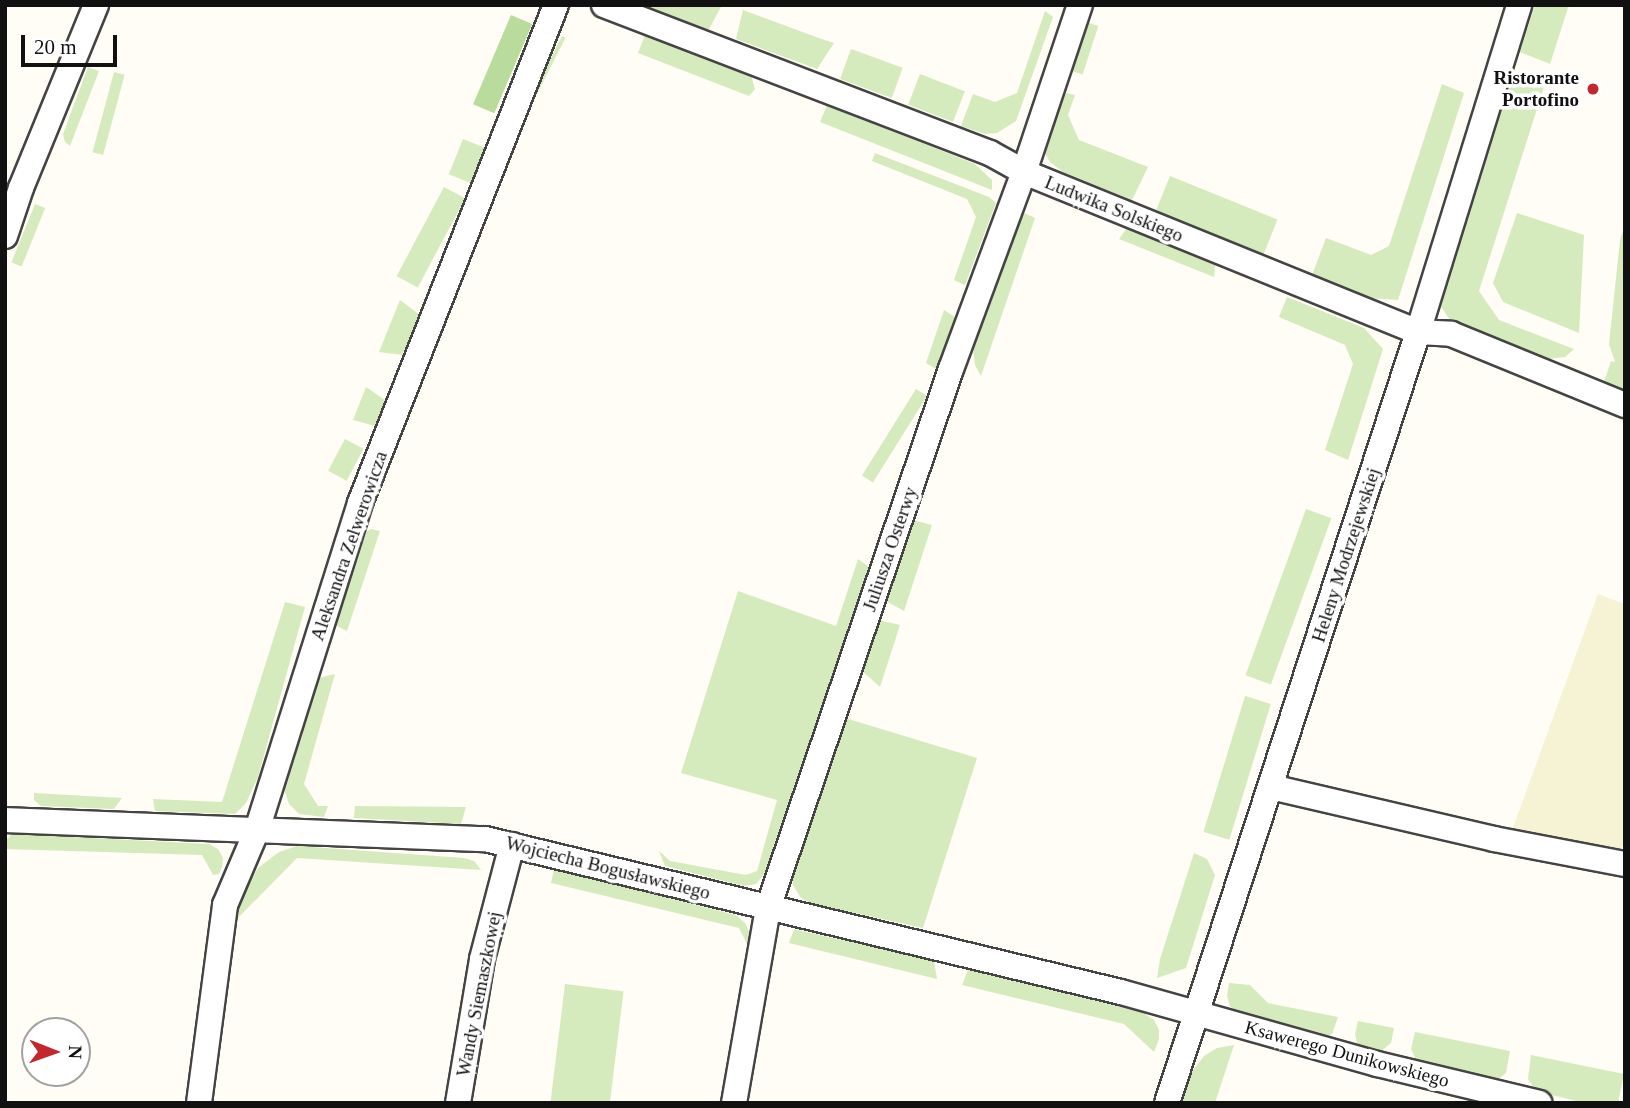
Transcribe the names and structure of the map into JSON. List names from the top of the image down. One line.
{"streets":{"street":["Ludwika Solskiego","Aleksandra Zelwerowicza","Juliusza Osterwy","Heleny Modrzejewskiej","Wojciecha Bogusławskiego","Wandy Siemaszkowej","Ksawerego Dunikowskiego"]},"crossings":[["Ludwika Solskiego","Juliusza Osterwy"],["Ludwika Solskiego","Heleny Modrzejewskiej"],["Aleksandra Zelwerowicza","Wojciecha Bogusławskiego"],["Juliusza Osterwy","Wojciecha Bogusławskiego"],["Heleny Modrzejewskiej","Wojciecha Bogusławskiego"],["Heleny Modrzejewskiej","Ksawerego Dunikowskiego"],["Wojciecha Bogusławskiego","Wandy Siemaszkowej"],["Wojciecha Bogusławskiego","Ksawerego Dunikowskiego"]],"places":["Ristorante Portofino"],"scale_bar":"20 m","north":"right"}
